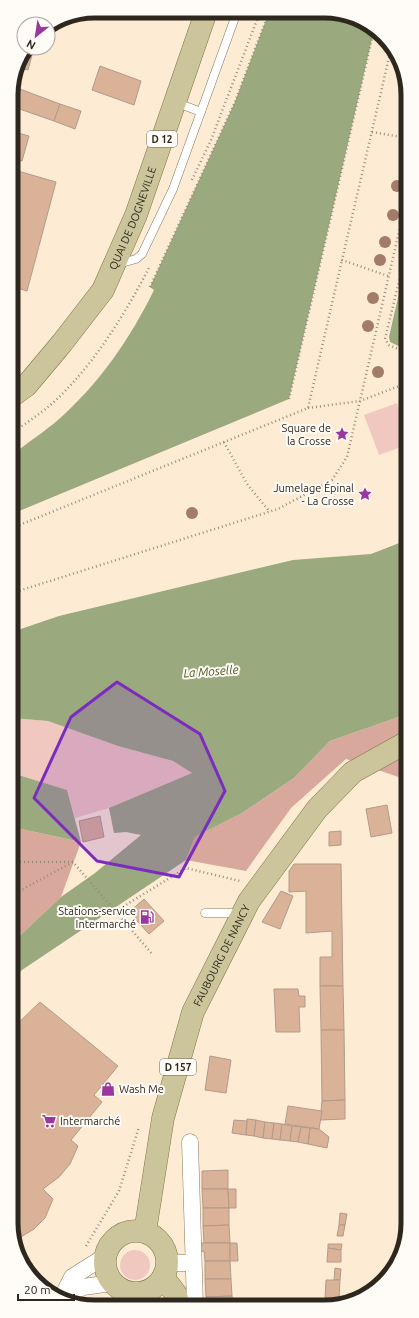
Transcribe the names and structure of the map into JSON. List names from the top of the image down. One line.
{"streets":{"main road":["D 12","QUAI DE DOGNEVILLE","FAUBOURG DE NANCY","D 157"]},"water":["La Moselle"],"places":{"place":["Square de la Crosse","Jumelage Épinal - La Crosse"],"fuel station":["Stations-service Intermarché"],"shop":["Wash Me"],"supermarket":["Intermarché"]},"scale_bar":"20 m","north":"bottom left"}
